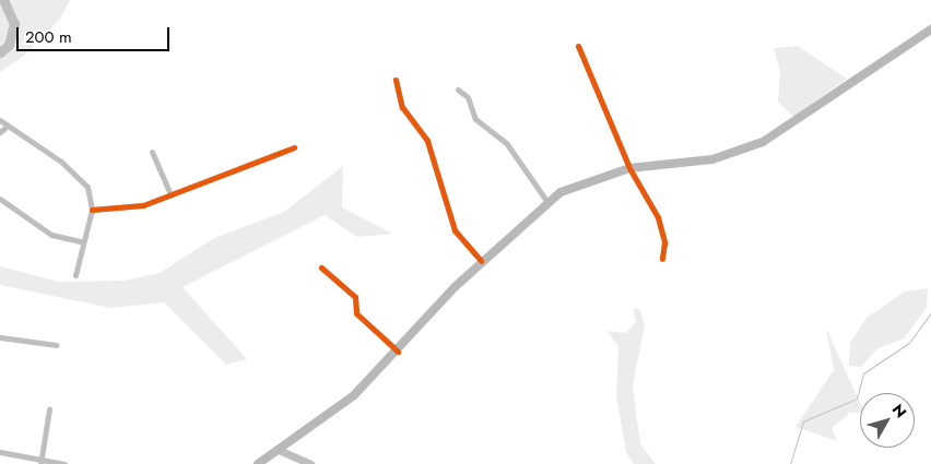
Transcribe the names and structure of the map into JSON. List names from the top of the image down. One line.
{"scale_bar":"200 m","north":"top right"}
